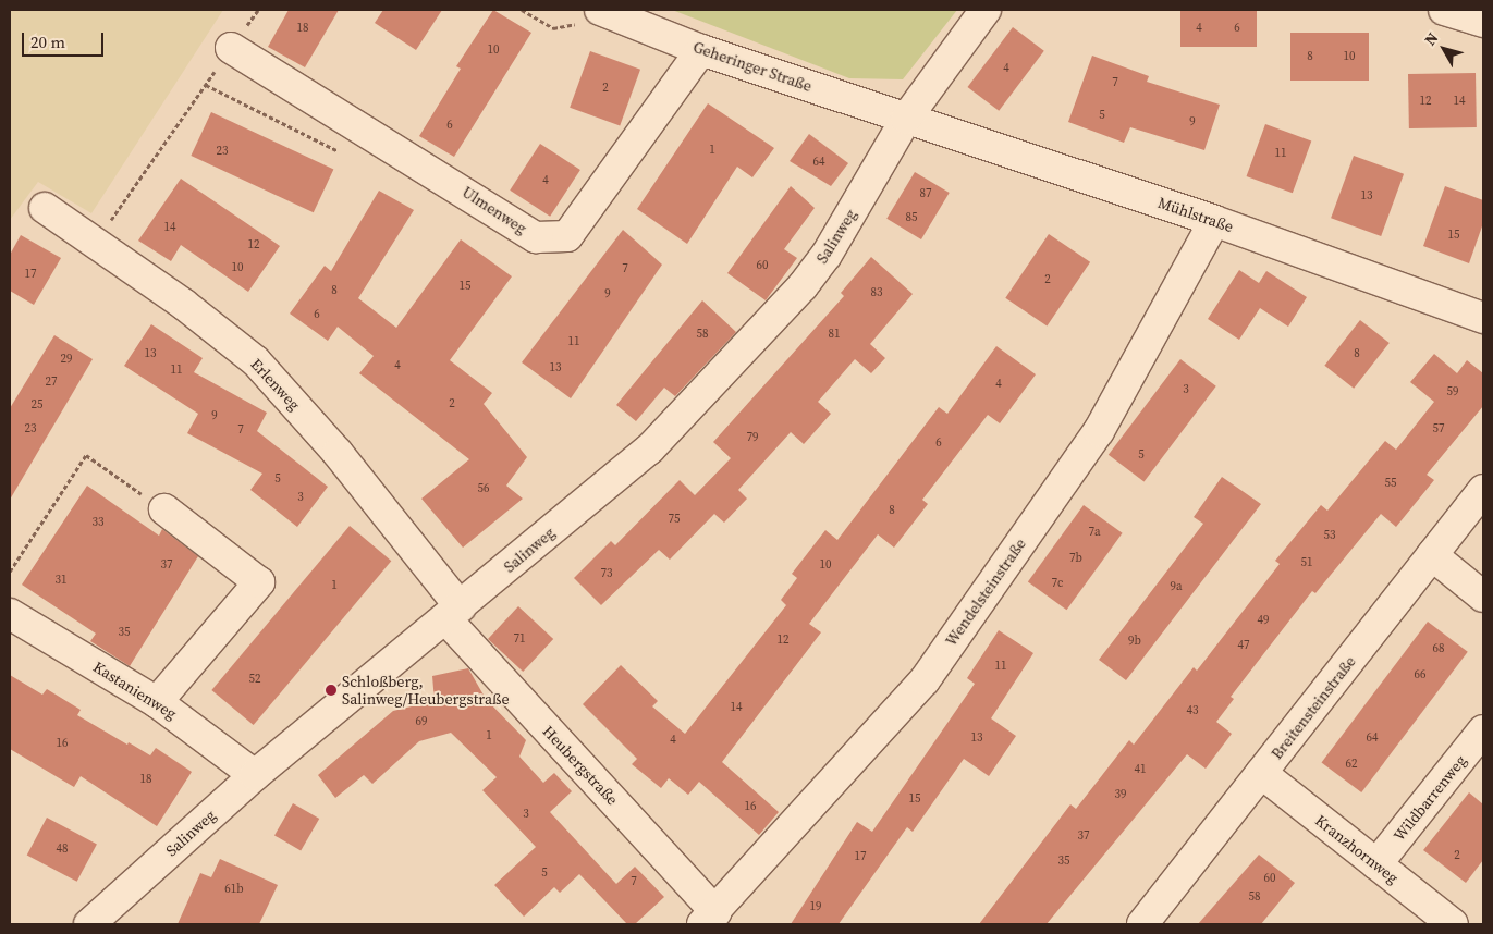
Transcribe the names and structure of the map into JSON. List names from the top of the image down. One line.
{"streets":{"street":["Geheringer Straße","Ulmenweg","Mühlstraße","Salinweg","Erlenweg","Wendelsteinstraße","Kastanienweg","Breitensteinstraße","Heubergstraße","Wildbarrenweg","Kranzhornweg"]},"crossings":[["Geheringer Straße","Ulmenweg"],["Geheringer Straße","Mühlstraße"],["Geheringer Straße","Salinweg"],["Mühlstraße","Salinweg"],["Mühlstraße","Wendelsteinstraße"],["Salinweg","Erlenweg"],["Salinweg","Kastanienweg"],["Salinweg","Heubergstraße"],["Erlenweg","Heubergstraße"],["Wendelsteinstraße","Heubergstraße"],["Breitensteinstraße","Kranzhornweg"],["Wildbarrenweg","Kranzhornweg"]],"places":["Schloßberg, Salinweg/Heubergstraße"],"house_numbers":["18","4","6","10","8","10","4","7","2","12","14","5","9","6","1","23","11","64","4","87","13","85","14","15","12","60","10","7","17","2","15","8","83","9","6","58","81","11","13","8","29","4","13","11","27","4","3","59","2","25","9","23","57","7","79","6","5","5","55","56","3","8","75","33","7a","53","7b","51","37","10","73","31","7c","1","9a","49","35","71","12","9b","47","68","11","66","52","14","43","69","1","13","64","4","16","62","41","18","39","15","16","3","37","48","2","17","35","5","60","7","61b","58","19"],"scale_bar":"20 m","north":"top left"}
